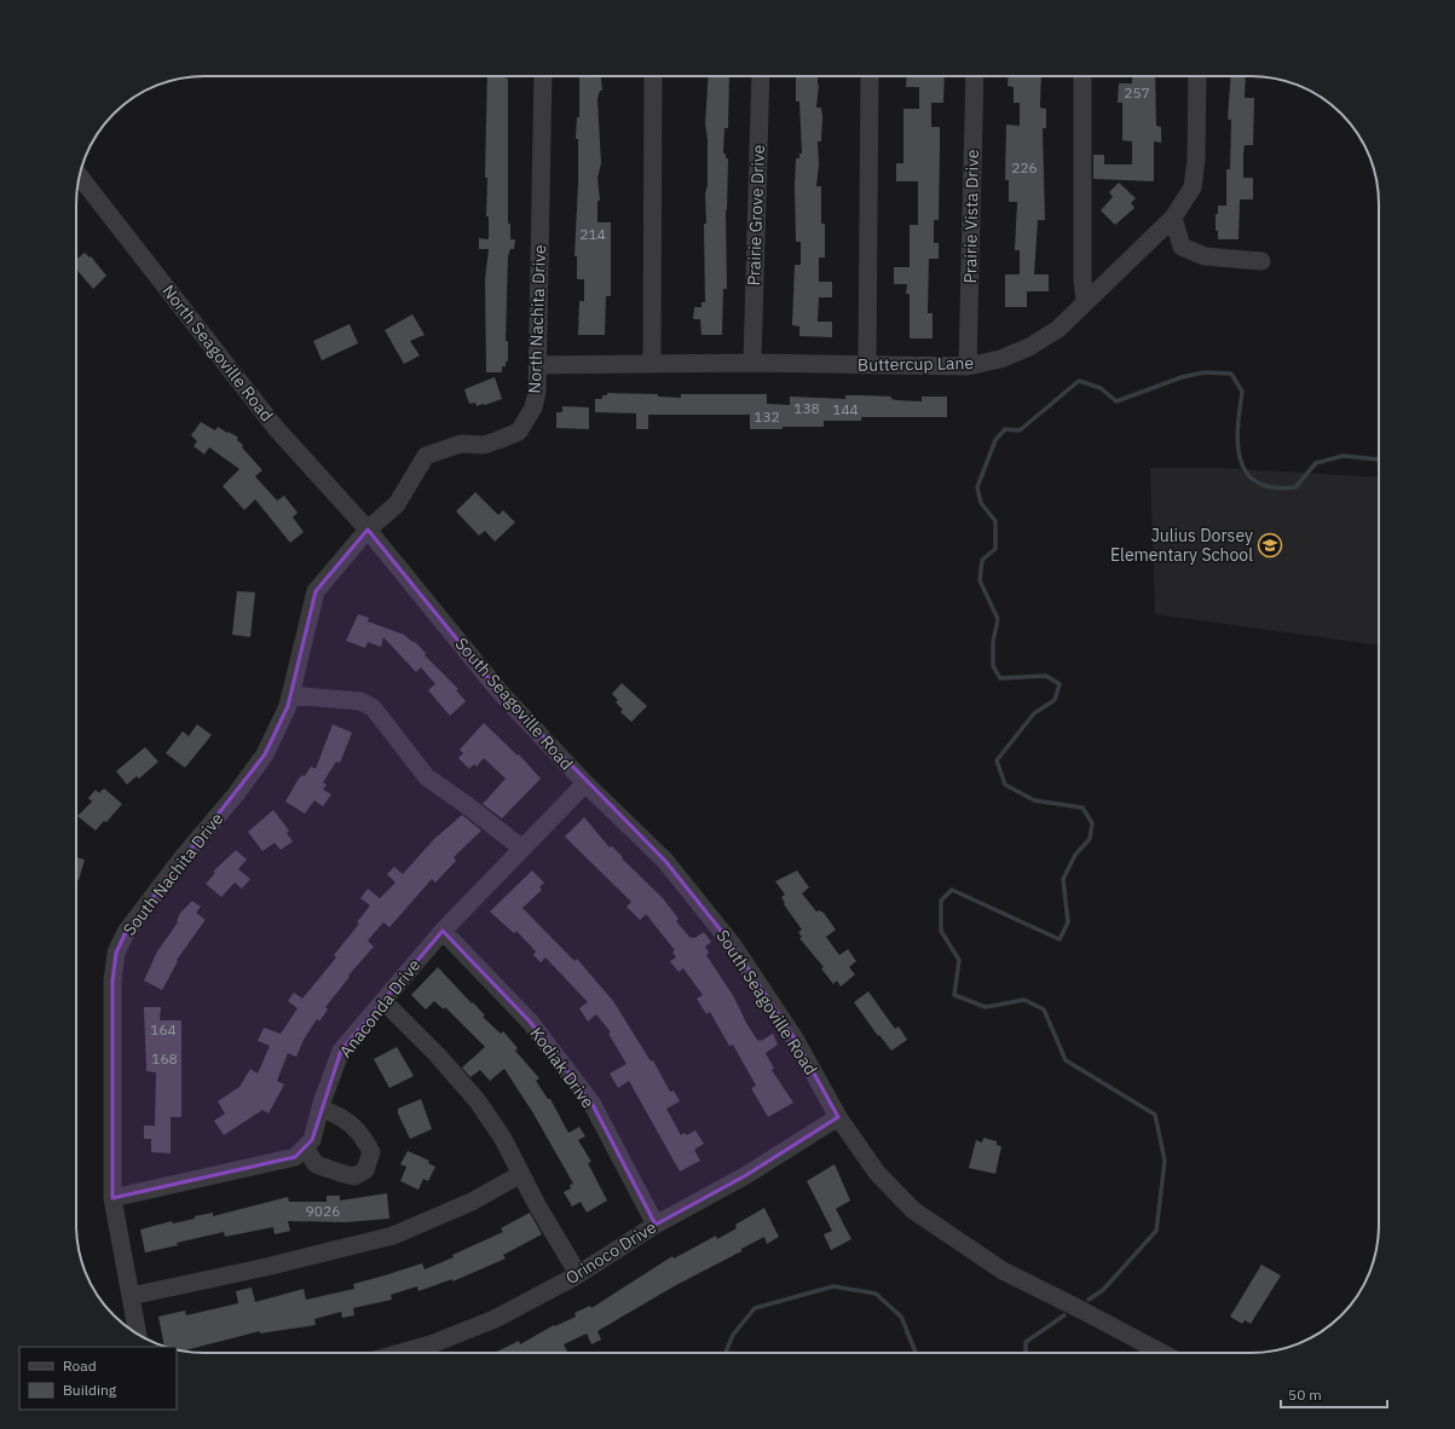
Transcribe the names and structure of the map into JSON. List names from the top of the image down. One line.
{"streets":{"street":["Prairie Grove Drive","Prairie Vista Drive","North Nachita Drive","North Seagoville Road","Buttercup Lane","South Seagoville Road","South Nachita Drive","Anaconda Drive","Kodiak Drive","Orinoco Drive"]},"crossings":[["Prairie Grove Drive","Buttercup Lane"],["Prairie Vista Drive","Buttercup Lane"],["North Nachita Drive","North Seagoville Road"],["North Nachita Drive","Buttercup Lane"],["North Nachita Drive","South Seagoville Road"],["North Nachita Drive","South Nachita Drive"],["North Seagoville Road","South Seagoville Road"],["North Seagoville Road","South Nachita Drive"],["South Seagoville Road","South Nachita Drive"],["South Seagoville Road","Anaconda Drive"],["South Seagoville Road","Orinoco Drive"],["South Nachita Drive","Anaconda Drive"],["Anaconda Drive","Kodiak Drive"],["Kodiak Drive","Orinoco Drive"]],"places":{"school or university":["Julius Dorsey Elementary School"]},"house_numbers":["257","226","214","138","144","132","164","168","9026"],"legend":["Road","Building"],"scale_bar":"50 m"}
